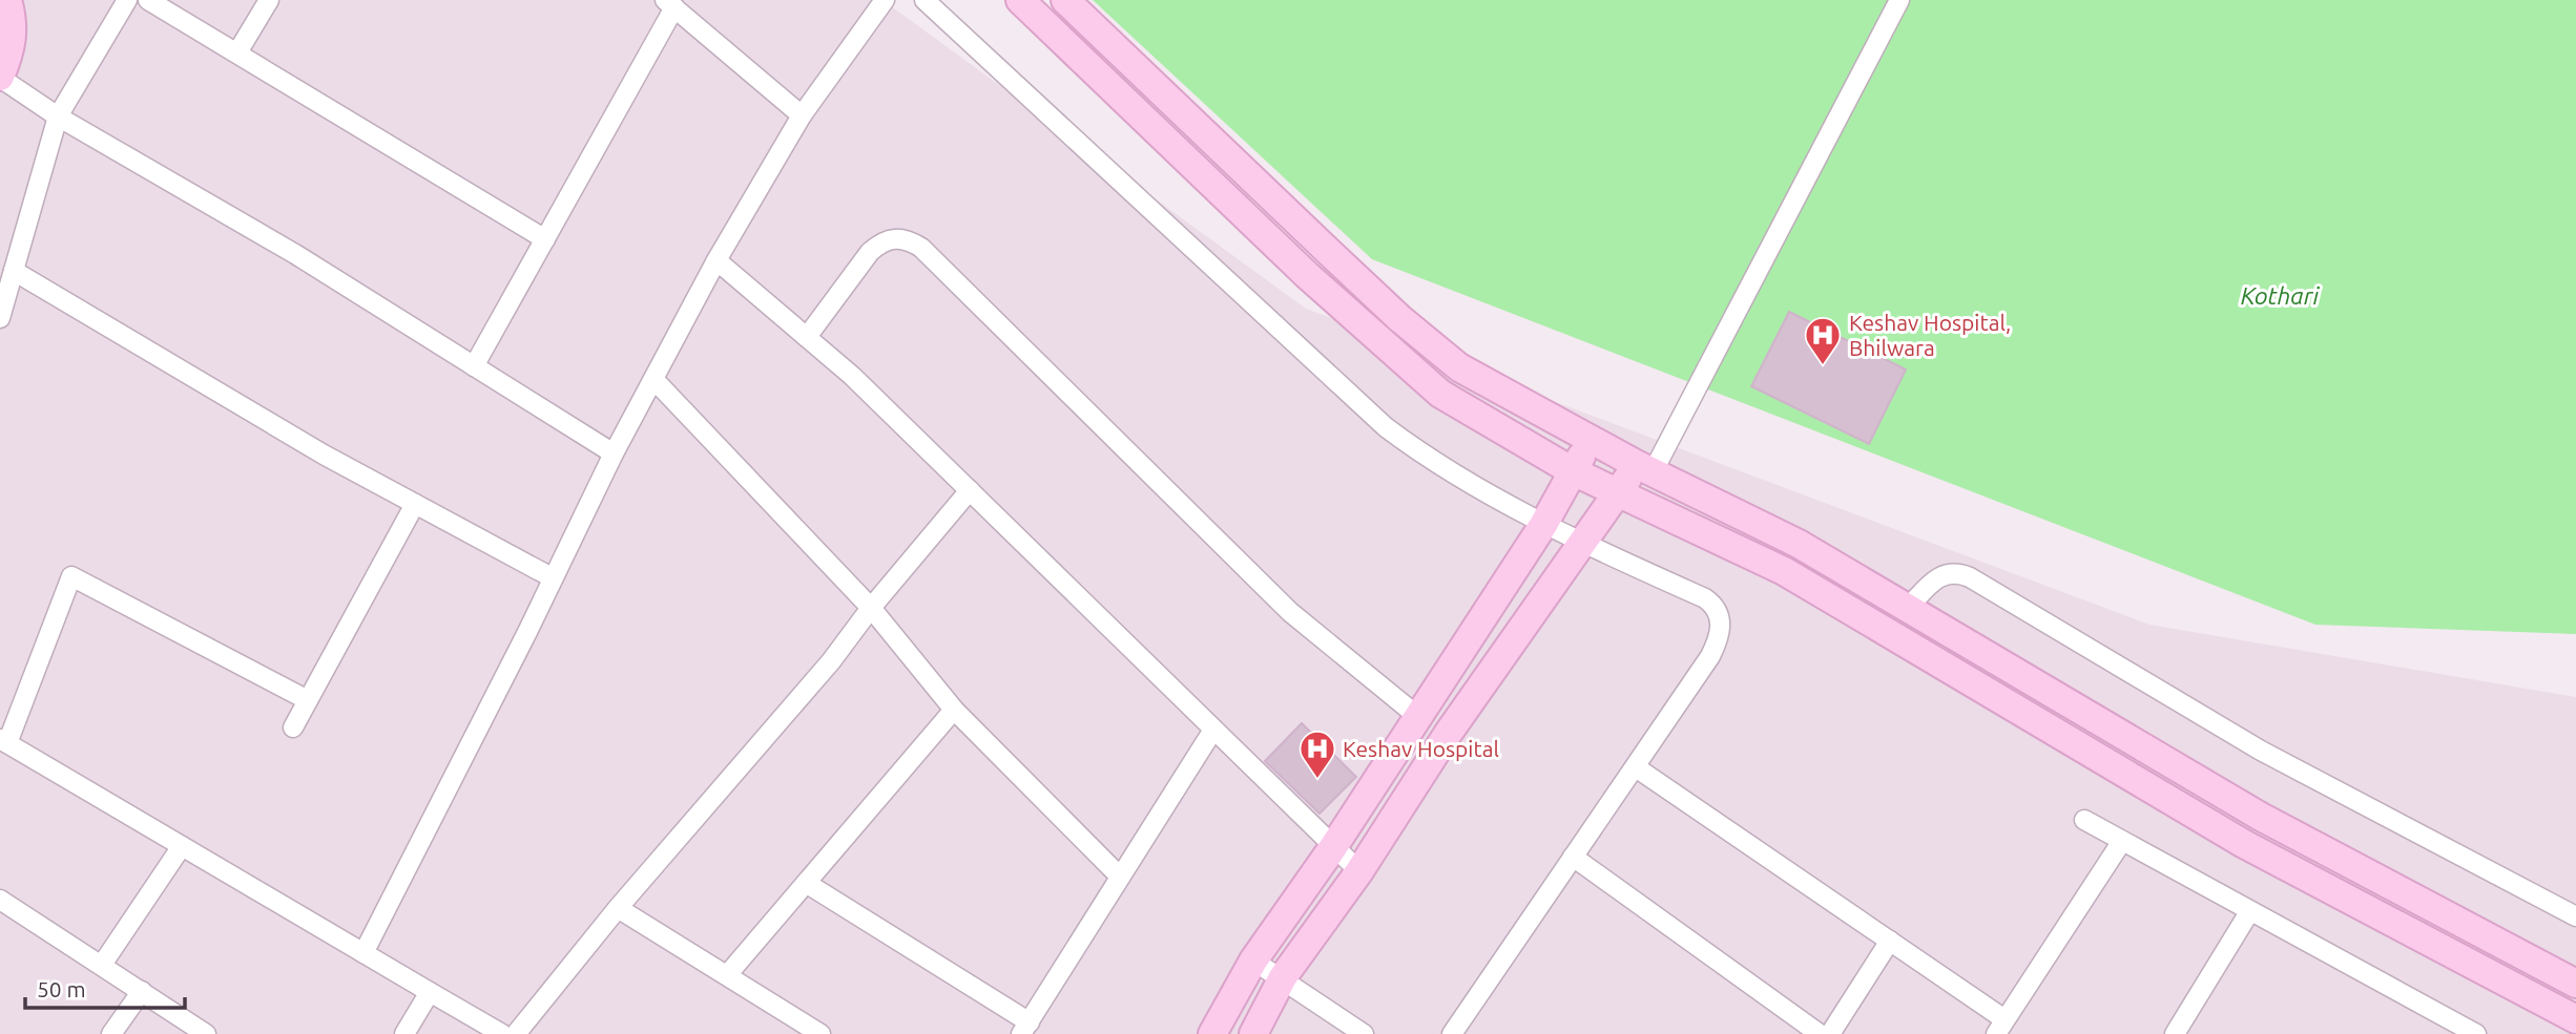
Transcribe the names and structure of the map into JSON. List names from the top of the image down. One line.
{"water":["Kothari"],"places":{"hospital":["Keshav Hospital, Bhilwara","Keshav Hospital"]},"scale_bar":"50 m"}
